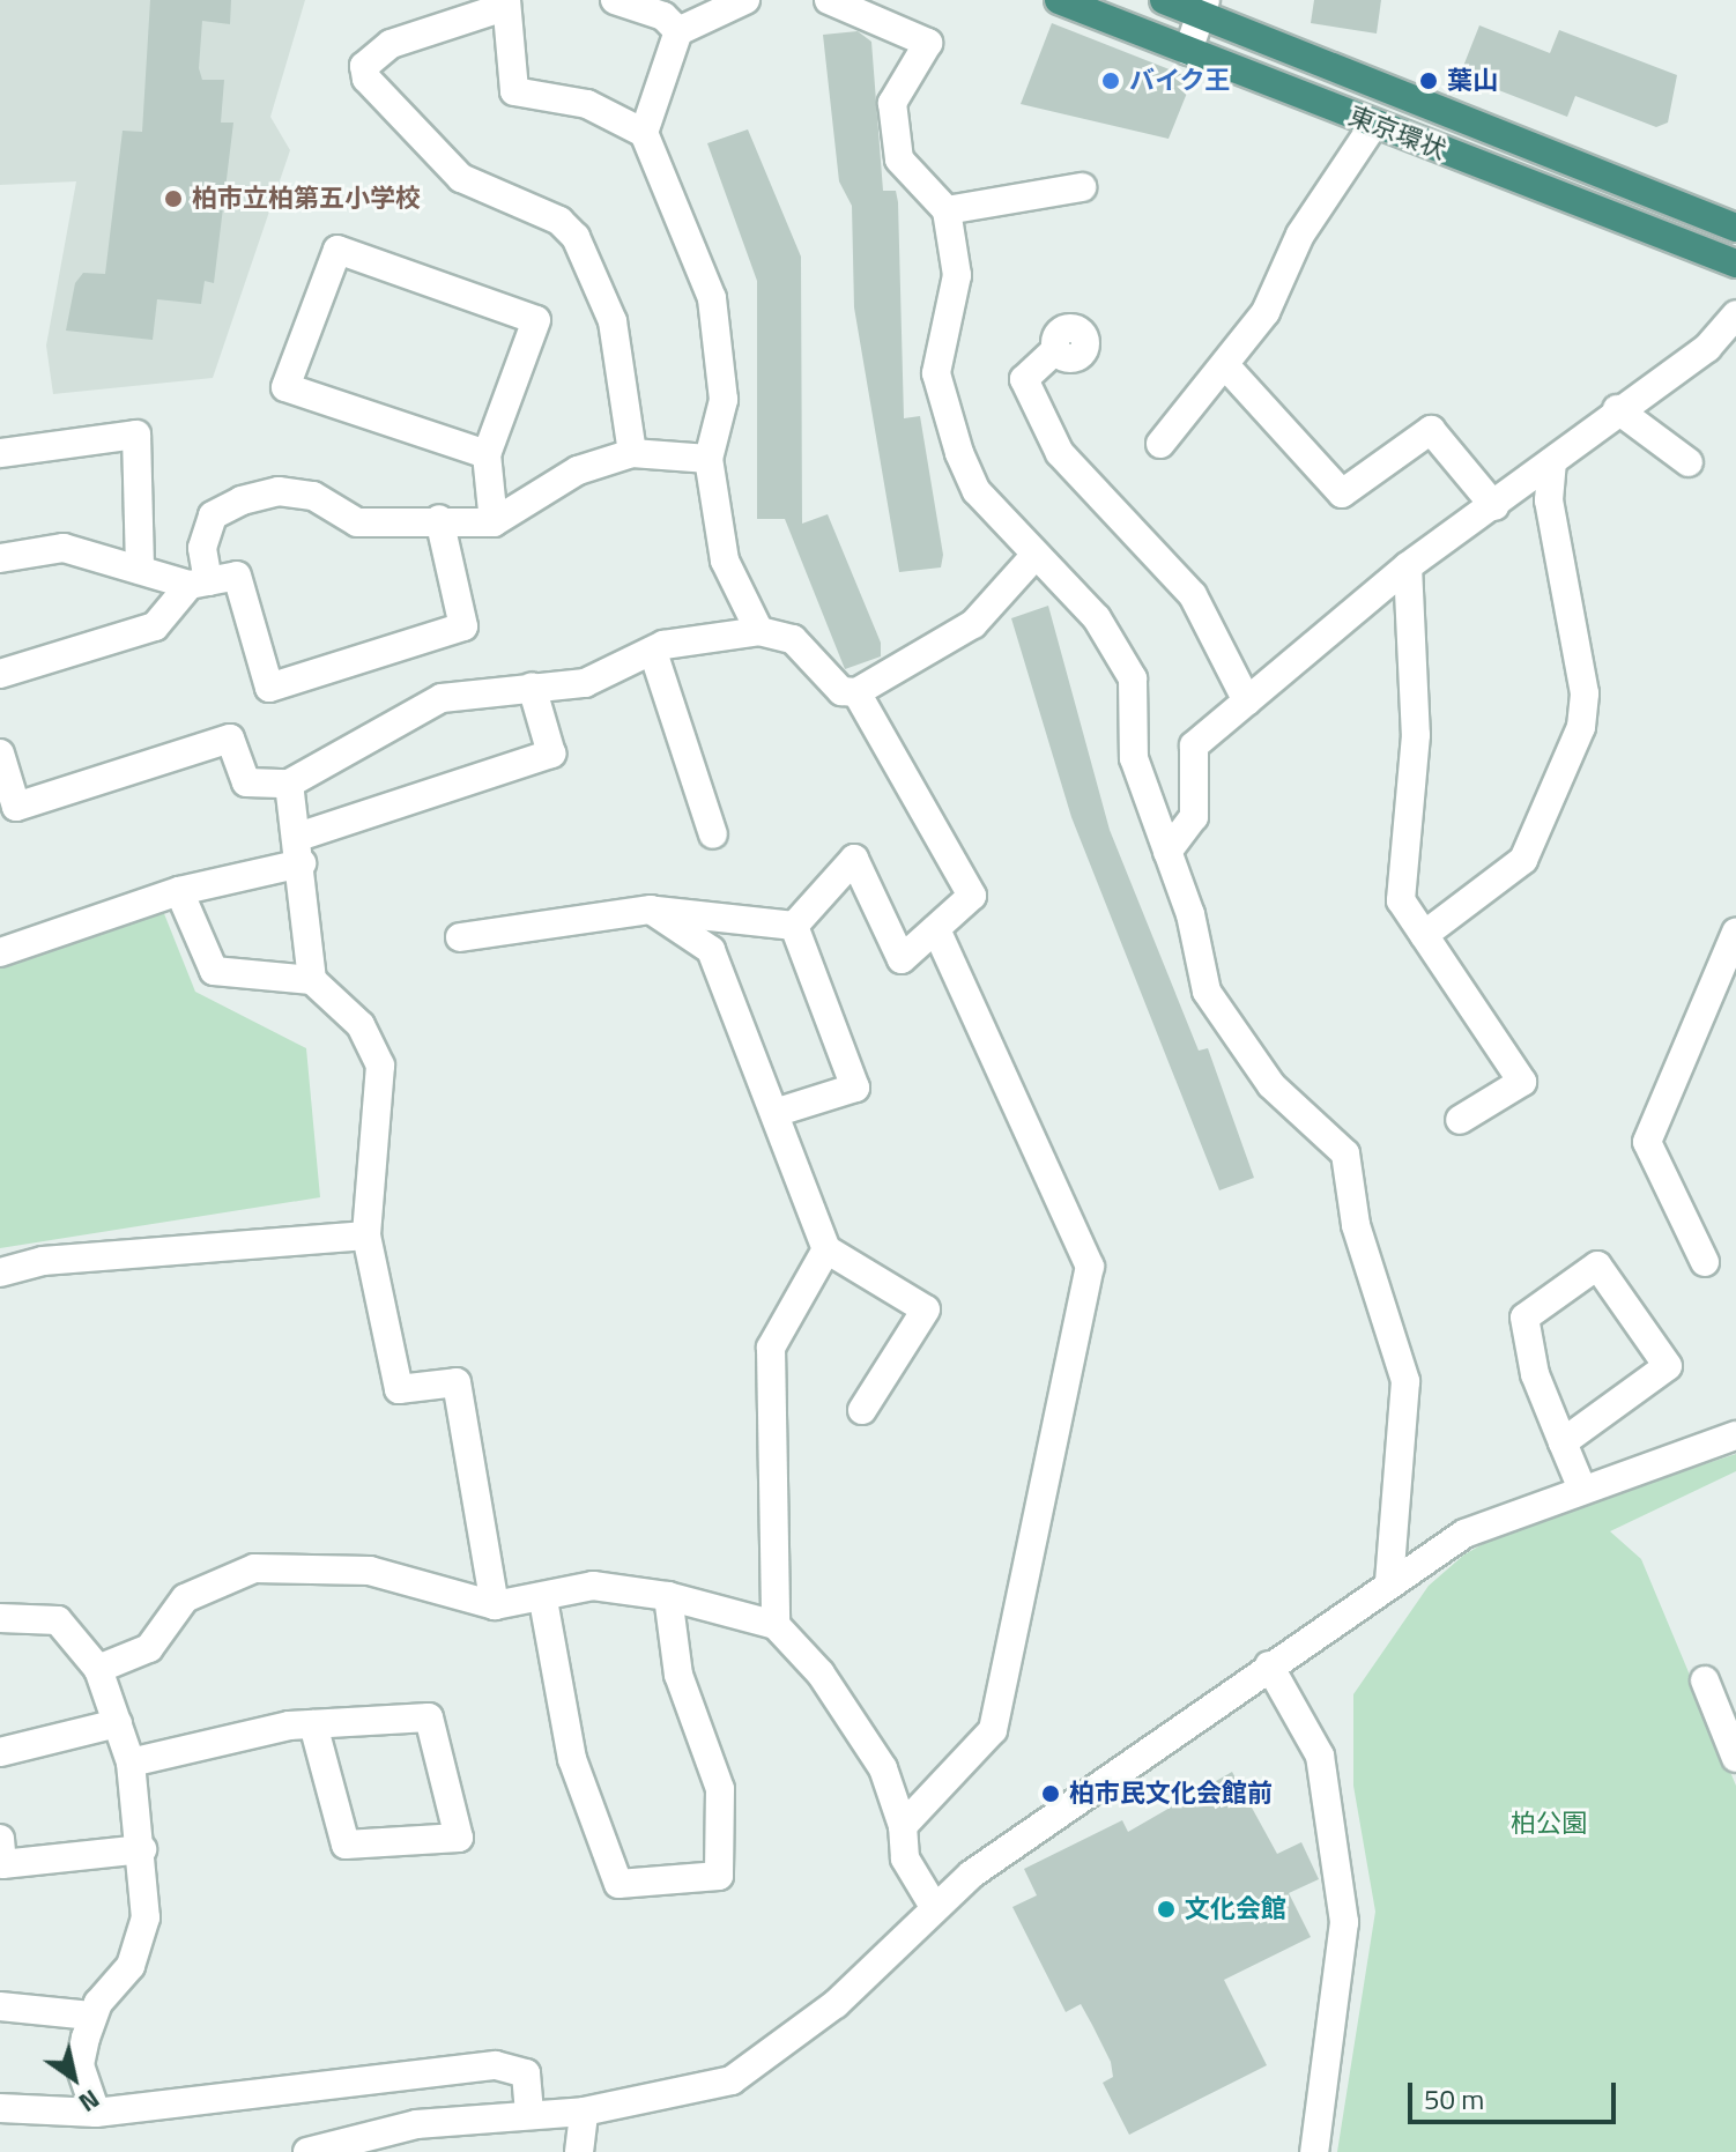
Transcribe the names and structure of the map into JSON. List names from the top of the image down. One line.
{"streets":{"highway":["東京環状"]},"parks":["柏公園"],"places":["バイク王","葉山","柏市立柏第五小学校","柏市民文化会館前","文化会館"],"scale_bar":"50 m","north":"bottom right"}
